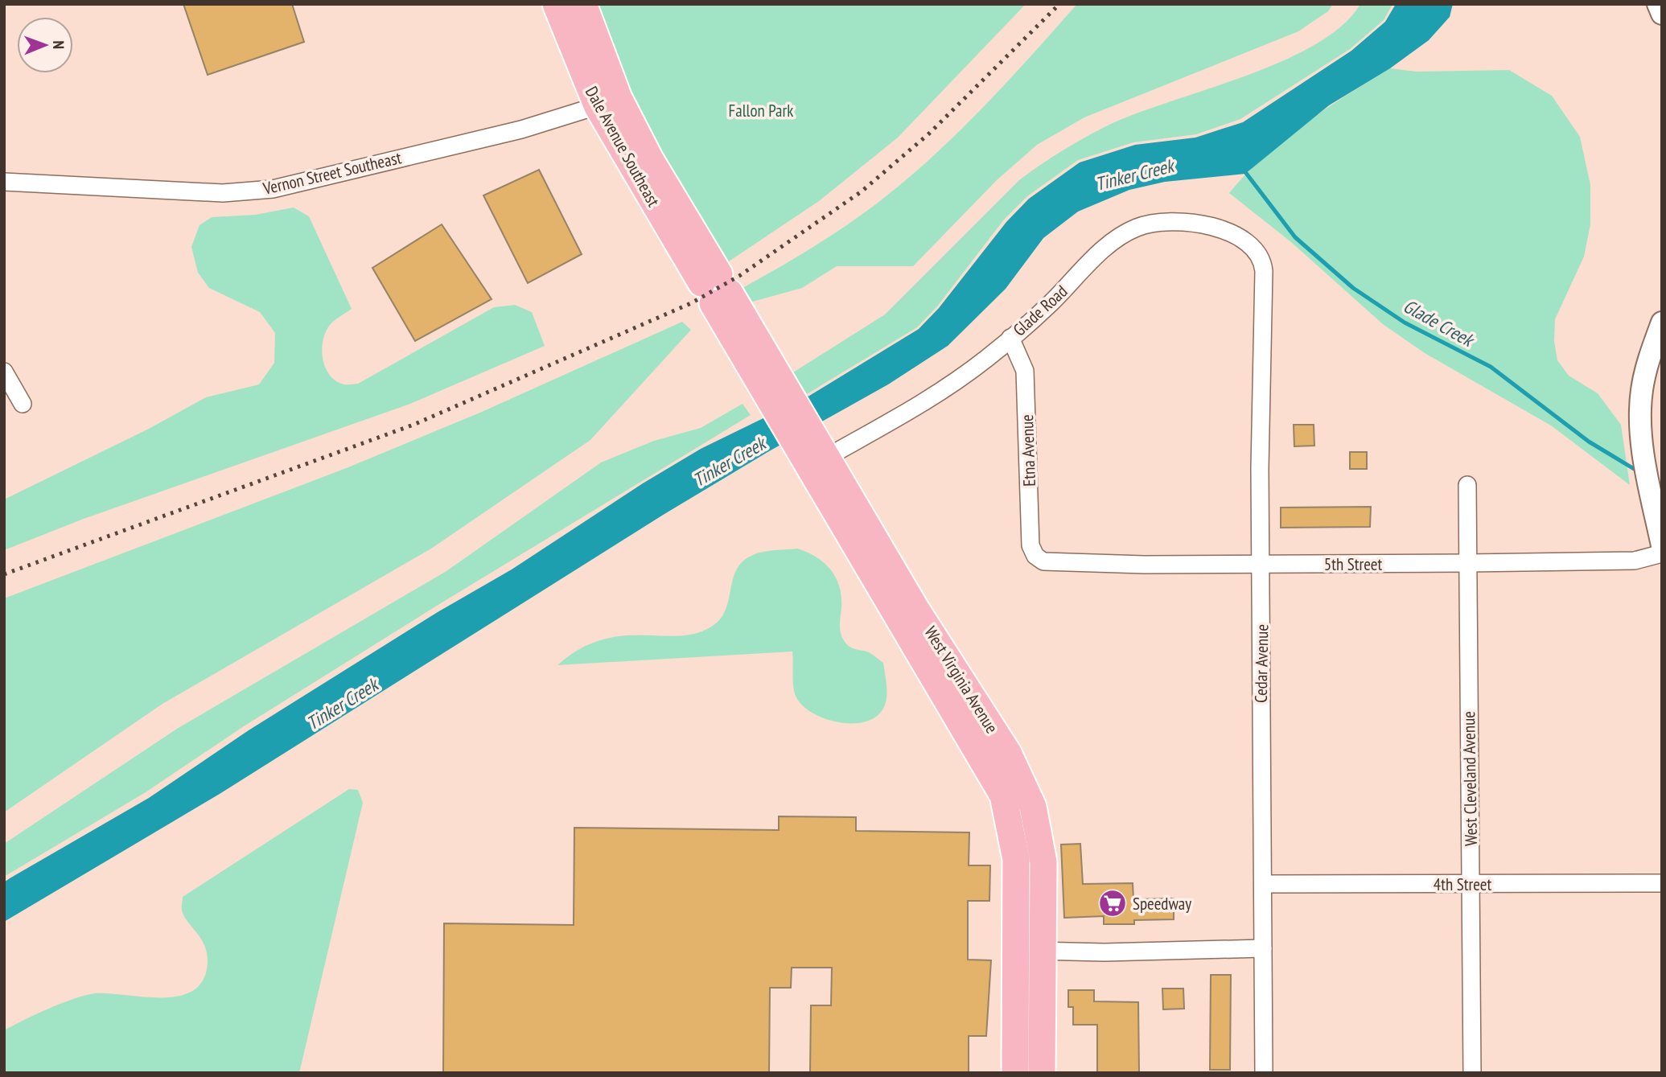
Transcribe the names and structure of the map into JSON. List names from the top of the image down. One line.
{"streets":{"main road":["Dale Avenue Southeast","West Virginia Avenue"],"street":["Vernon Street Southeast","Glade Road","Etna Avenue","5th Street","Cedar Avenue","West Cleveland Avenue","4th Street"]},"crossings":[["Dale Avenue Southeast","Vernon Street Southeast"],["Dale Avenue Southeast","West Virginia Avenue"],["Glade Road","Etna Avenue"],["Glade Road","Cedar Avenue"],["Glade Road","West Virginia Avenue"],["Etna Avenue","5th Street"],["5th Street","Cedar Avenue"],["5th Street","West Cleveland Avenue"],["Cedar Avenue","4th Street"],["West Cleveland Avenue","4th Street"]],"water":["Tinker Creek","Glade Creek"],"parks":["Fallon Park"],"places":{"supermarket":["Speedway"]},"north":"right"}
